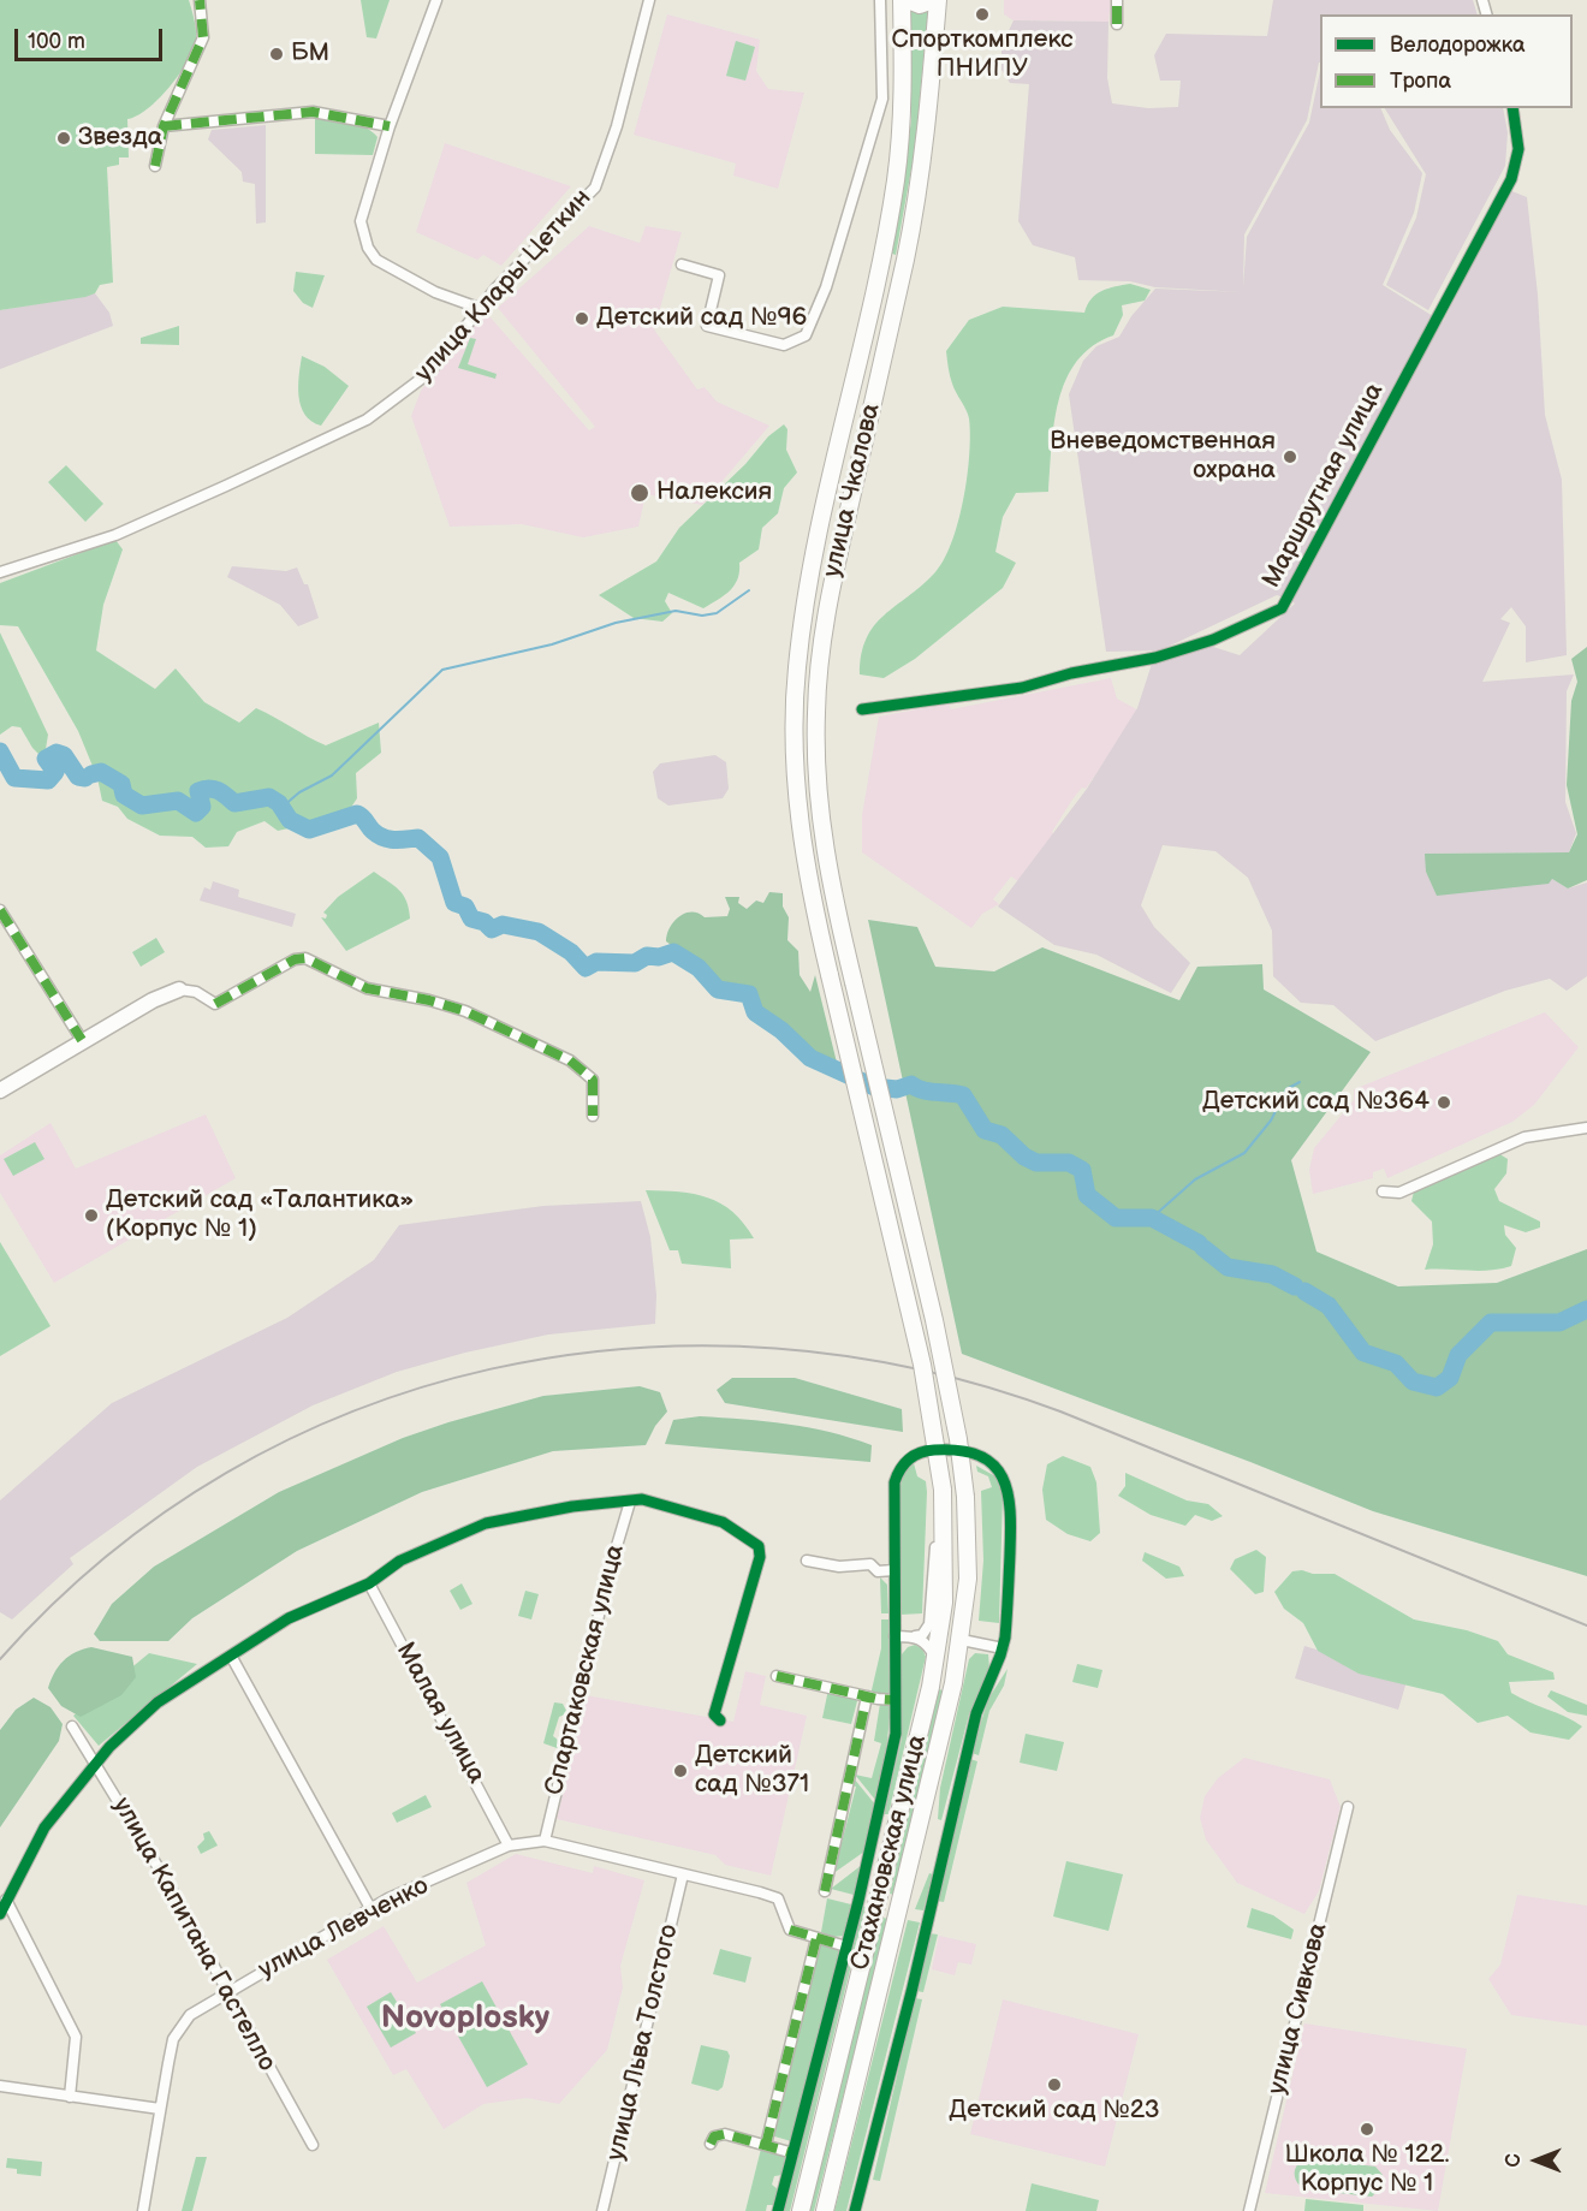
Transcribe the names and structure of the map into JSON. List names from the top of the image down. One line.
{"streets":{"main road":["улица Чкалова","Стахановская улица"],"street":["улица Клары Цеткин","Маршрутная улица","Спартаковская улица","Малая улица","улица Левченко","улица Капитана Гастелло","улица Сивкова","улица Льва Толстого"]},"crossings":[["улица Чкалова","Стахановская улица"],["Спартаковская улица","улица Левченко"],["Малая улица","улица Левченко"],["улица Левченко","улица Капитана Гастелло"],["улица Левченко","улица Льва Толстого"]],"districts":["Novoplosky"],"places":["Спорткомплекс ПНИПУ","БМ","Звезда","Детский сад №96","Вневедомственная охрана","Налексия","Детский сад №364","Детский сад «Талантика» (Корпус № 1)","Детский сад №371","Детский сад №23","Школа № 122. Корпус № 1"],"legend":["Велодорожка","Тропа"],"scale_bar":"100 m","north":"left"}
